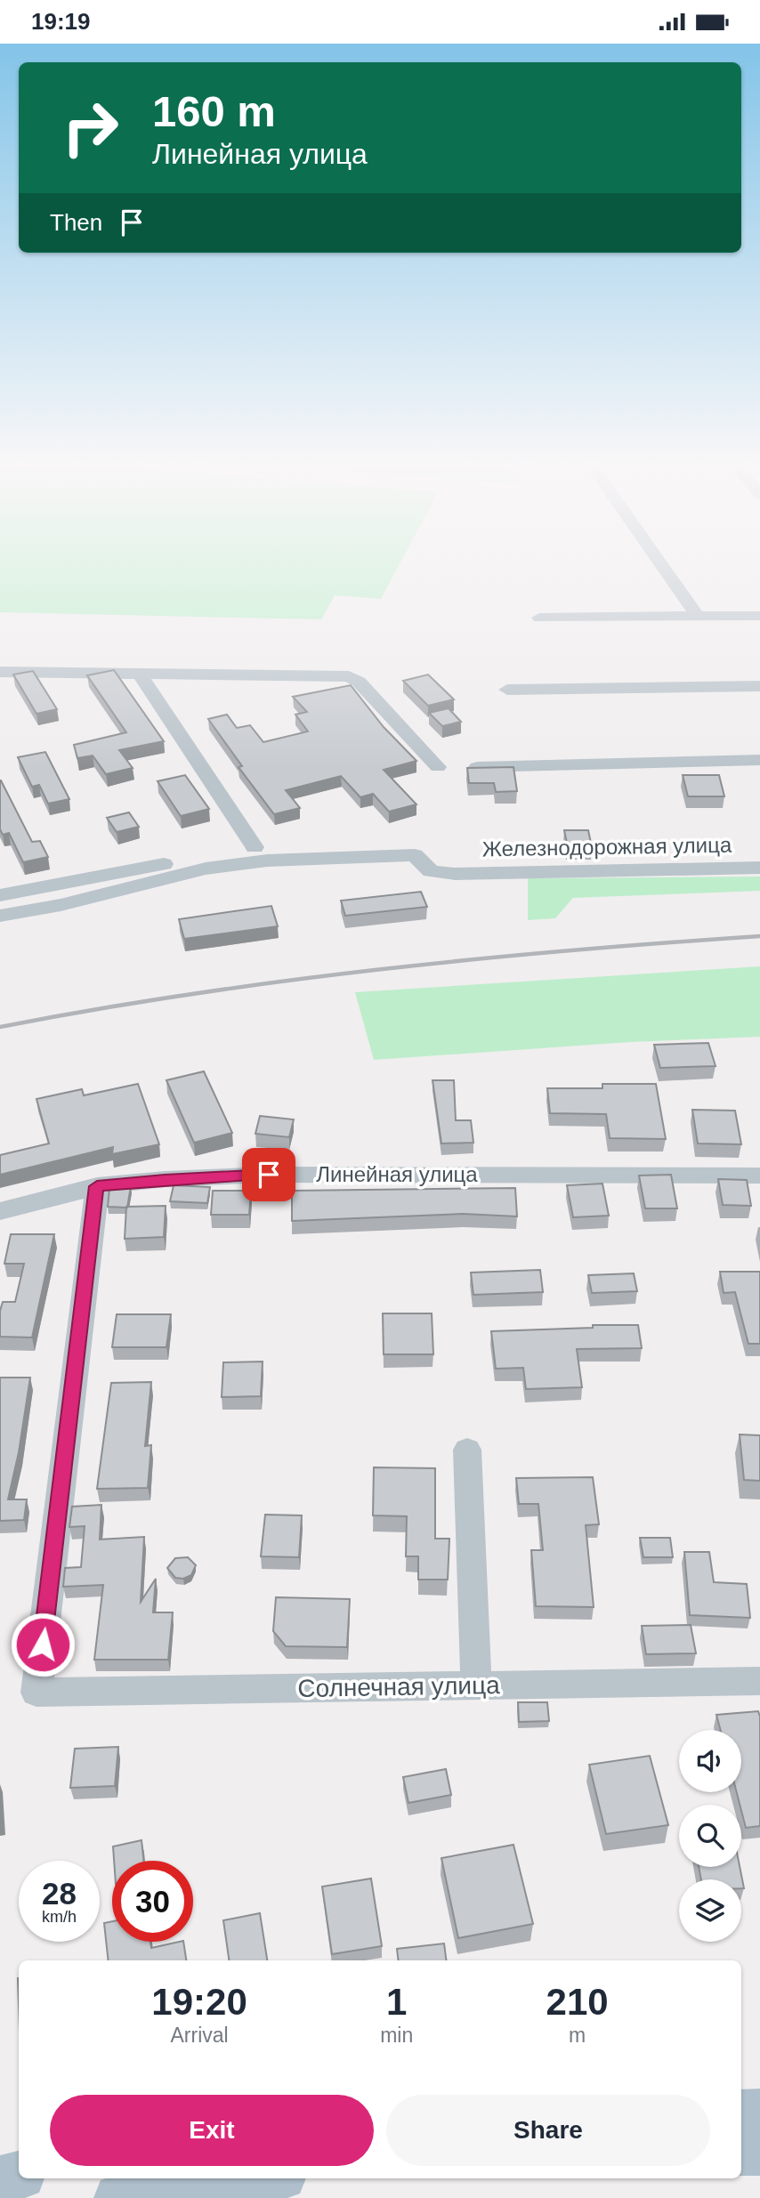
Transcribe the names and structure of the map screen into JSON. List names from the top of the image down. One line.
{"streets":{"street":["Железнодорожная улица","Линейная улица","Солнечная улица"]},"crossings":[["Линейная улица","Солнечная улица"]],"page":{"status":"19:19","turn":["160 m","Линейная улица"],"then":"Then","speed":"28 km/h","limit":"30","eta":["19:20","Arrival","1","min","210","m"],"buttons":["Exit","Share"]}}
